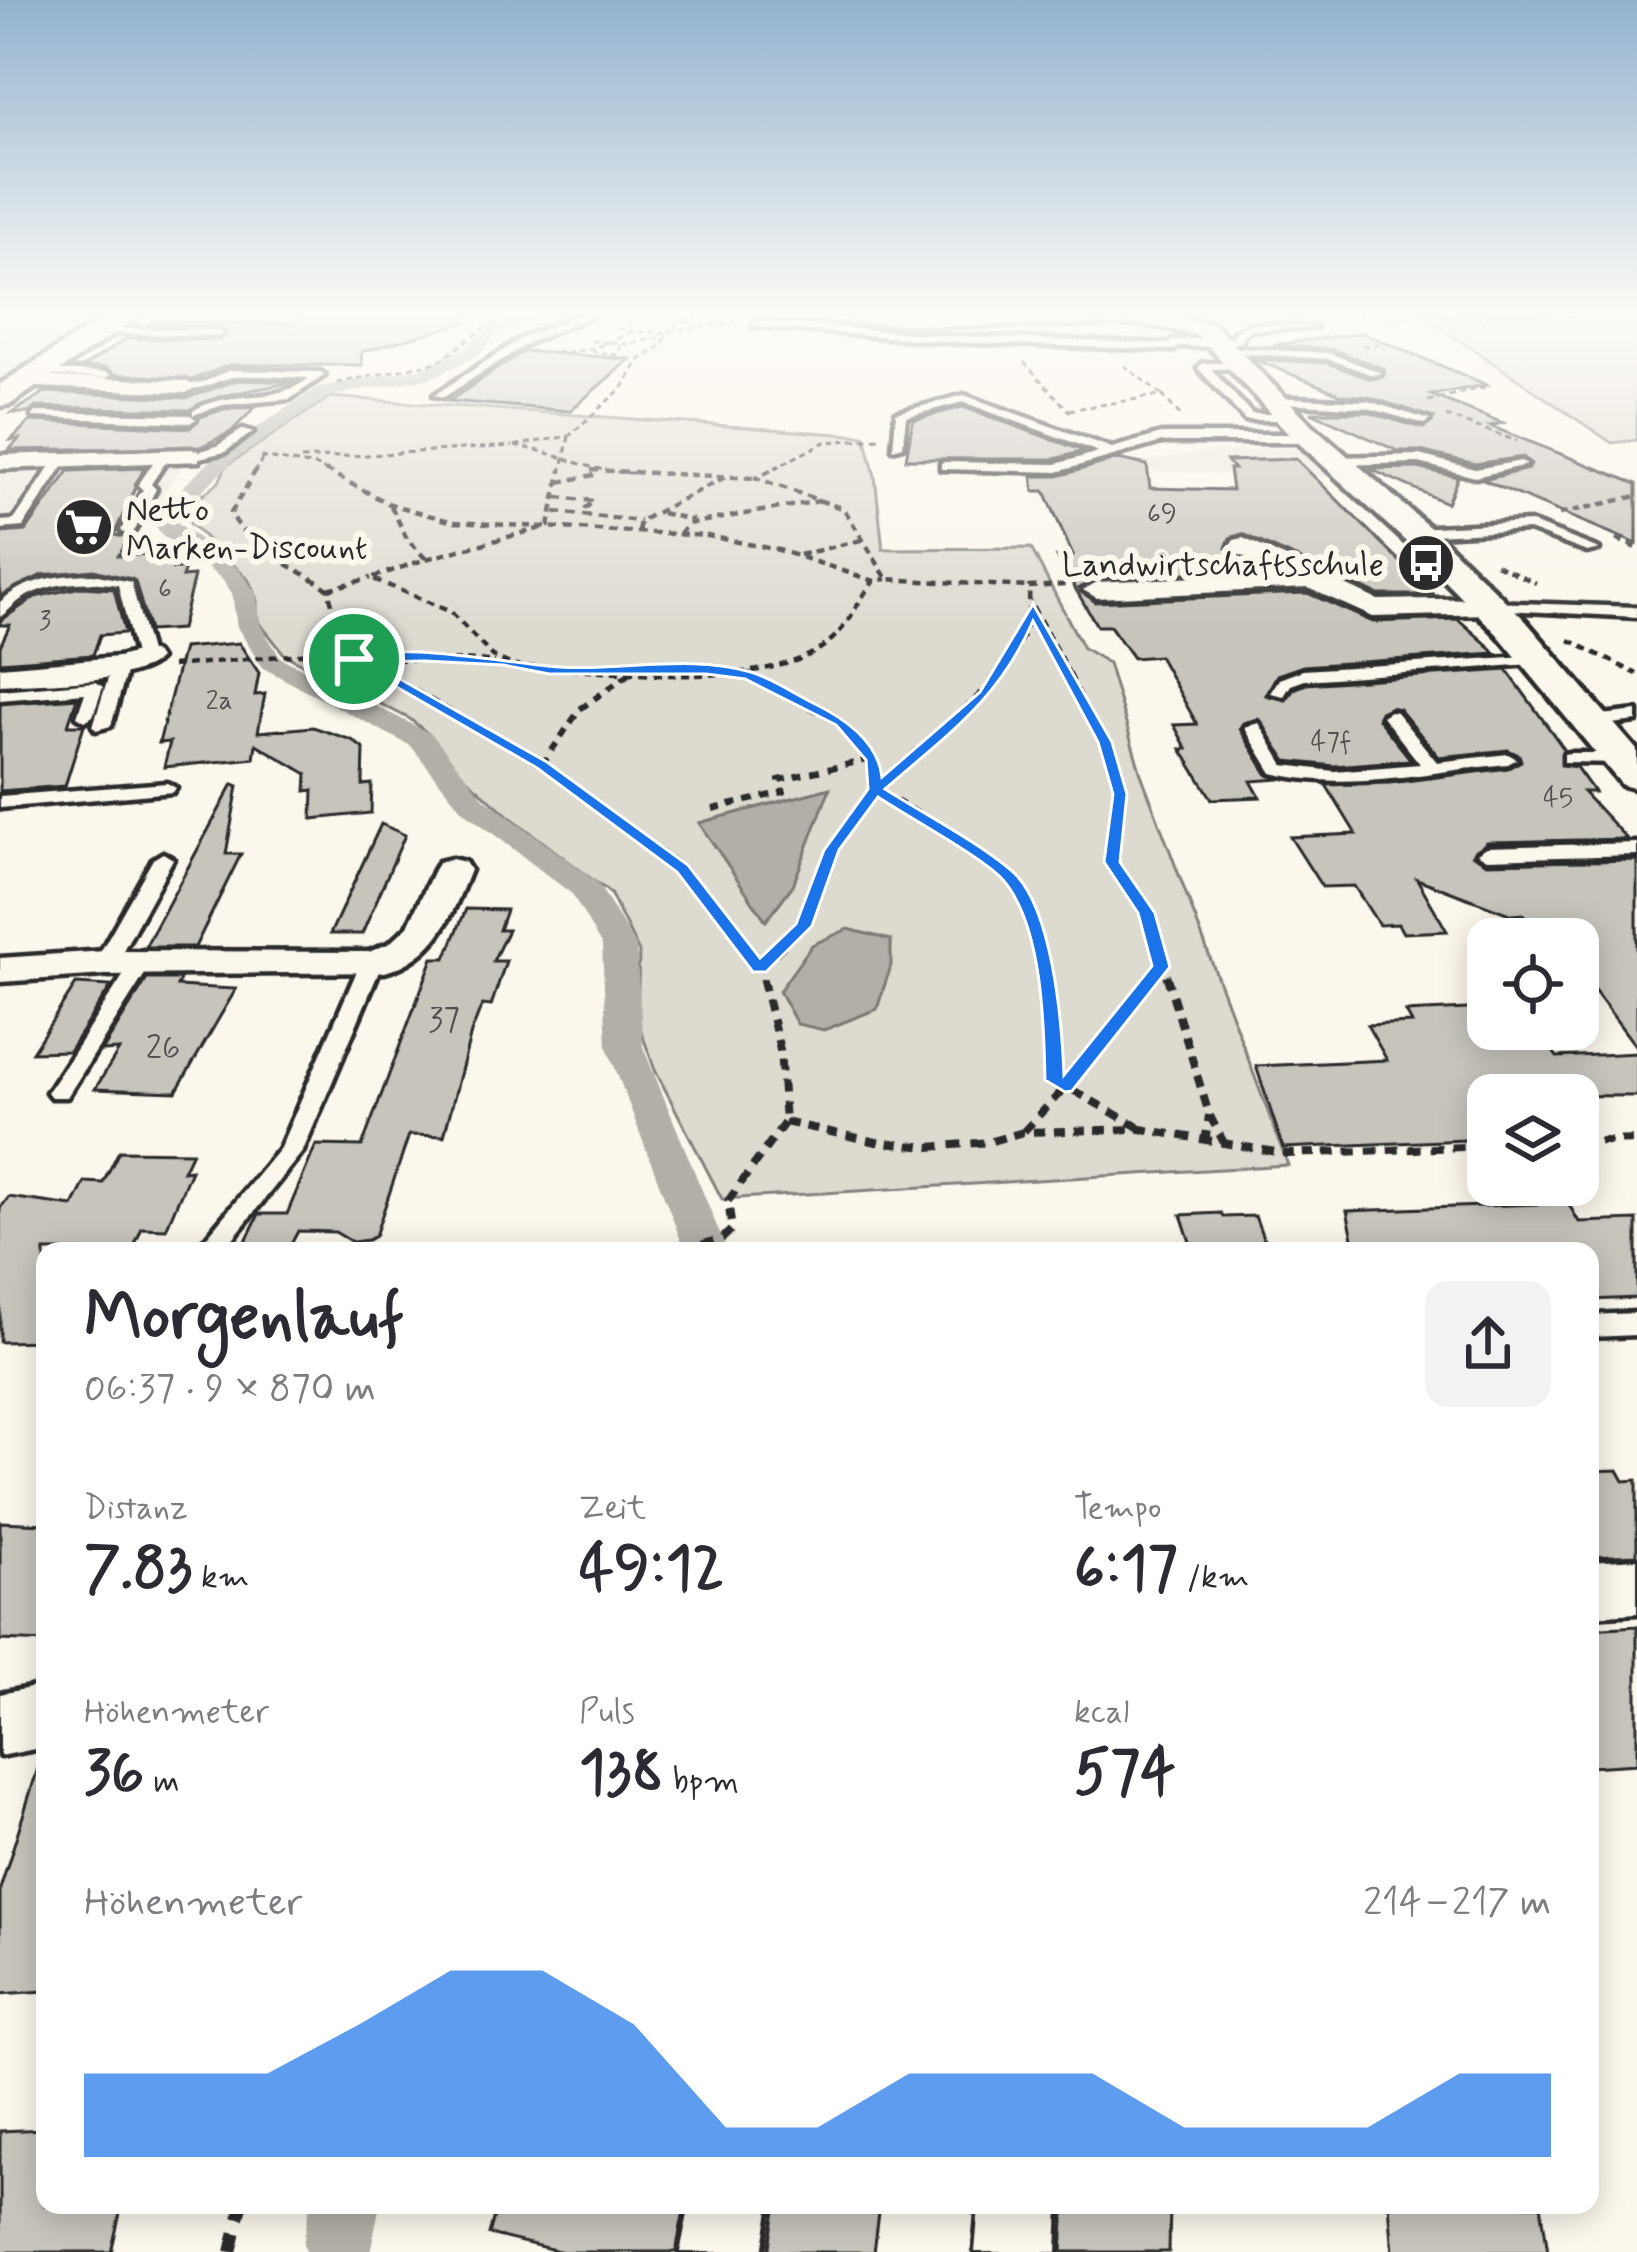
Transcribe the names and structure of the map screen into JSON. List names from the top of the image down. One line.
{"places":{"supermarket":["Netto Marken-Discount"],"bus stop":["Landwirtschaftsschule"]},"house_numbers":["69","6","3","2a","47f","45","37","26"],"page":{"heading":["Morgenlauf","06:37 · 9 × 870 m"],"stats":[["Distanz","7.83 km"],["Zeit","49:12"],["Tempo","6:17 /km"],["Höhenmeter","36 m"],["Puls","138 bpm"],["kcal","574"]],"chart":["Höhenmeter","214–217 m"]}}
